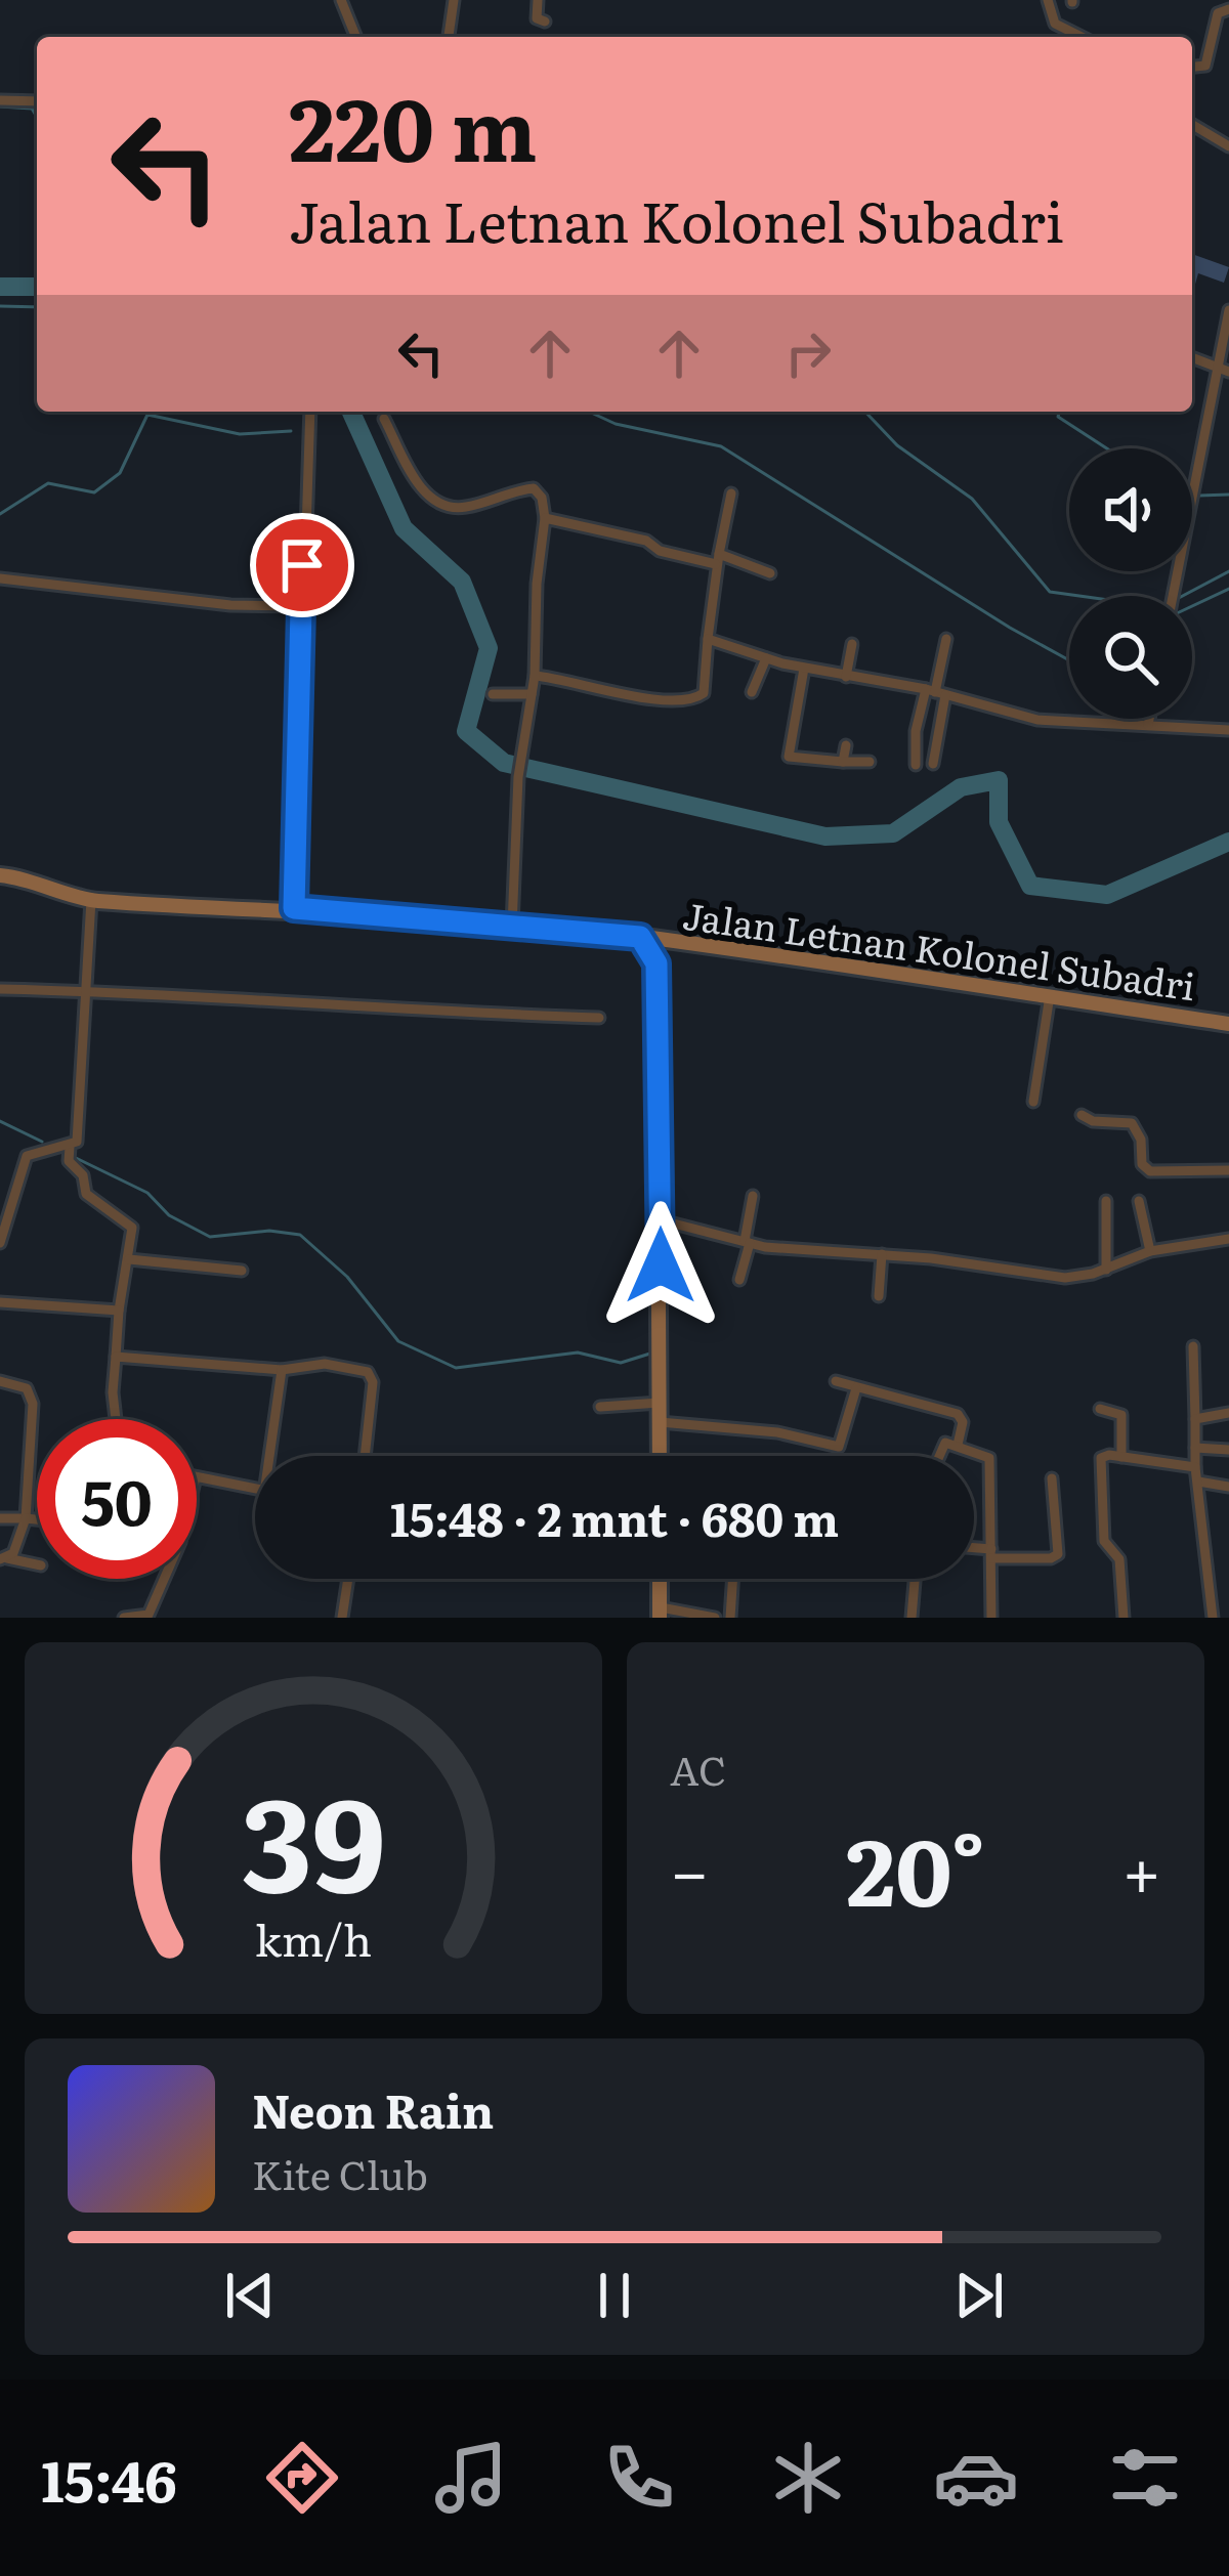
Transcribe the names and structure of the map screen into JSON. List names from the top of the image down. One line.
{"streets":{"main road":["Jalan Letnan Kolonel Subadri"]},"page":{"turn":["220 m","Jalan Letnan Kolonel Subadri"],"limit":"50","trip":"15:48 · 2 mnt · 680 m","tile":"AC","heat":["−","20°","+"],"song":["Neon Rain","Kite Club"],"tabs":"15:46","gauge":["39","km/h"]}}
